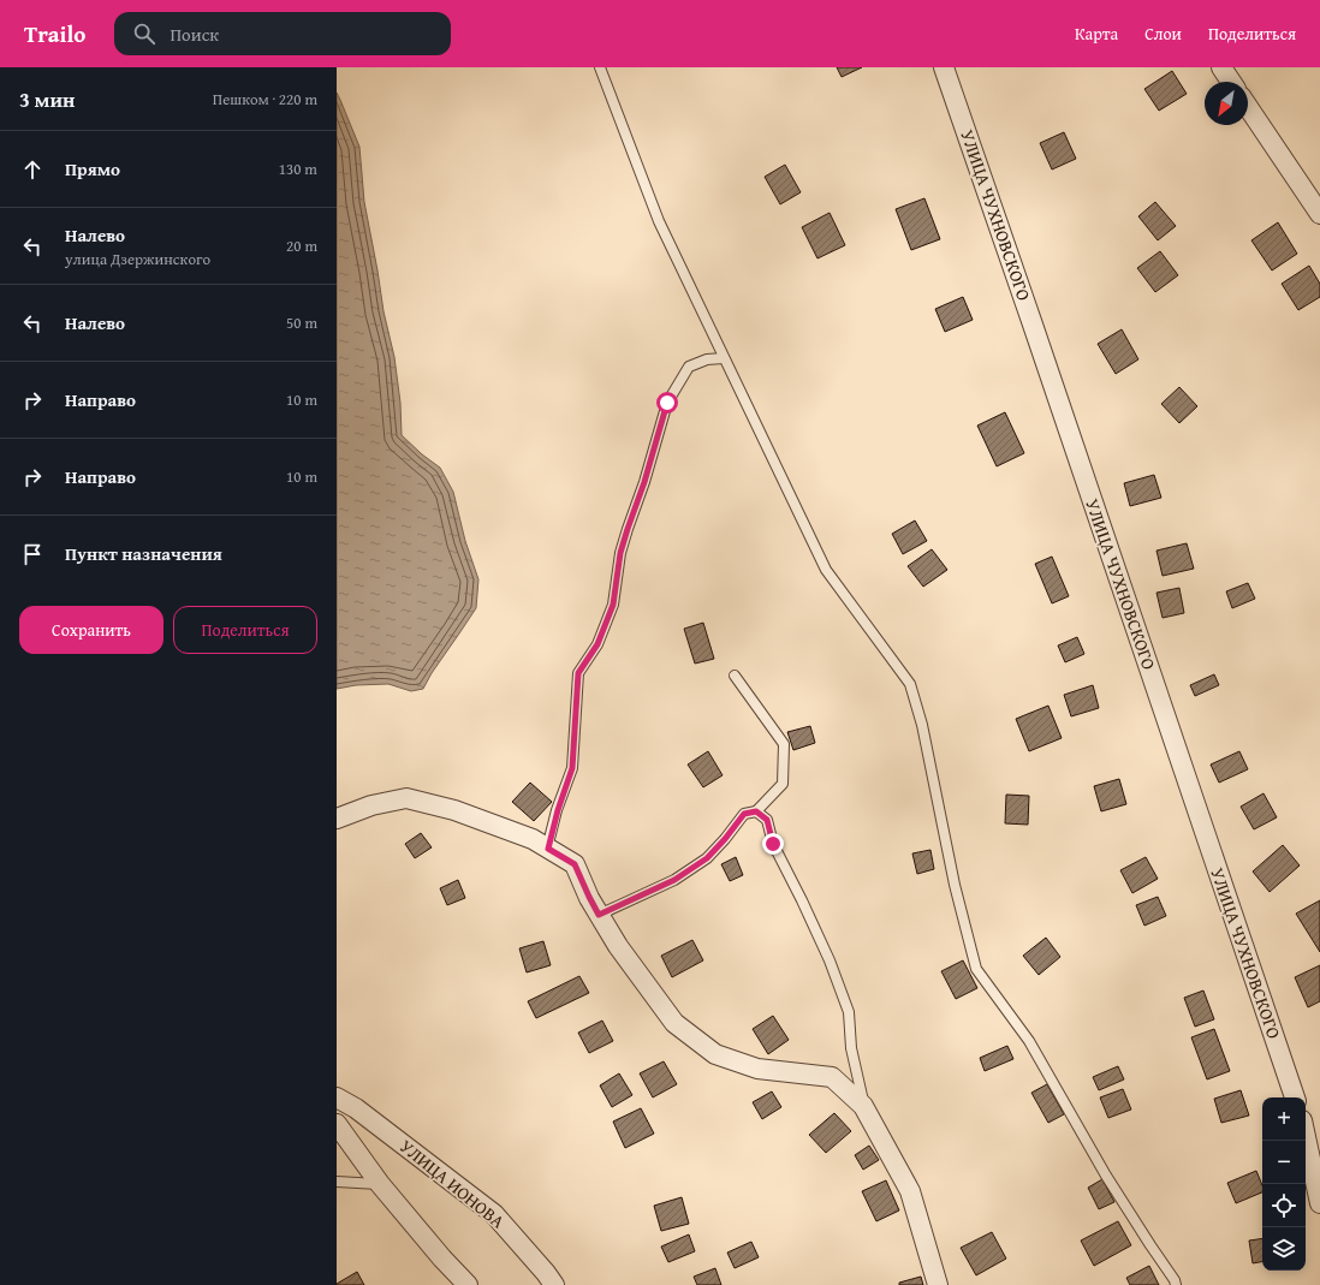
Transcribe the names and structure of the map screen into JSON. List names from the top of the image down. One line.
{"streets":{"street":["УЛИЦА ЧУХНОВСКОГО","УЛИЦА ИОНОВА"]},"north":"bottom left","page":{"header":"Trailo","search":"Поиск","nav":["Карта","Слои","Поделиться"],"heading":["3 мин","Пешком · 220 m"],"list":[["Прямо","130 m"],["Налево","улица Дзержинского","20 m"],["Налево","50 m"],["Направо","10 m"],["Направо","10 m"],"Пункт назначения"],"buttons":["Сохранить","Поделиться"],"map_buttons":["+","−"]}}
